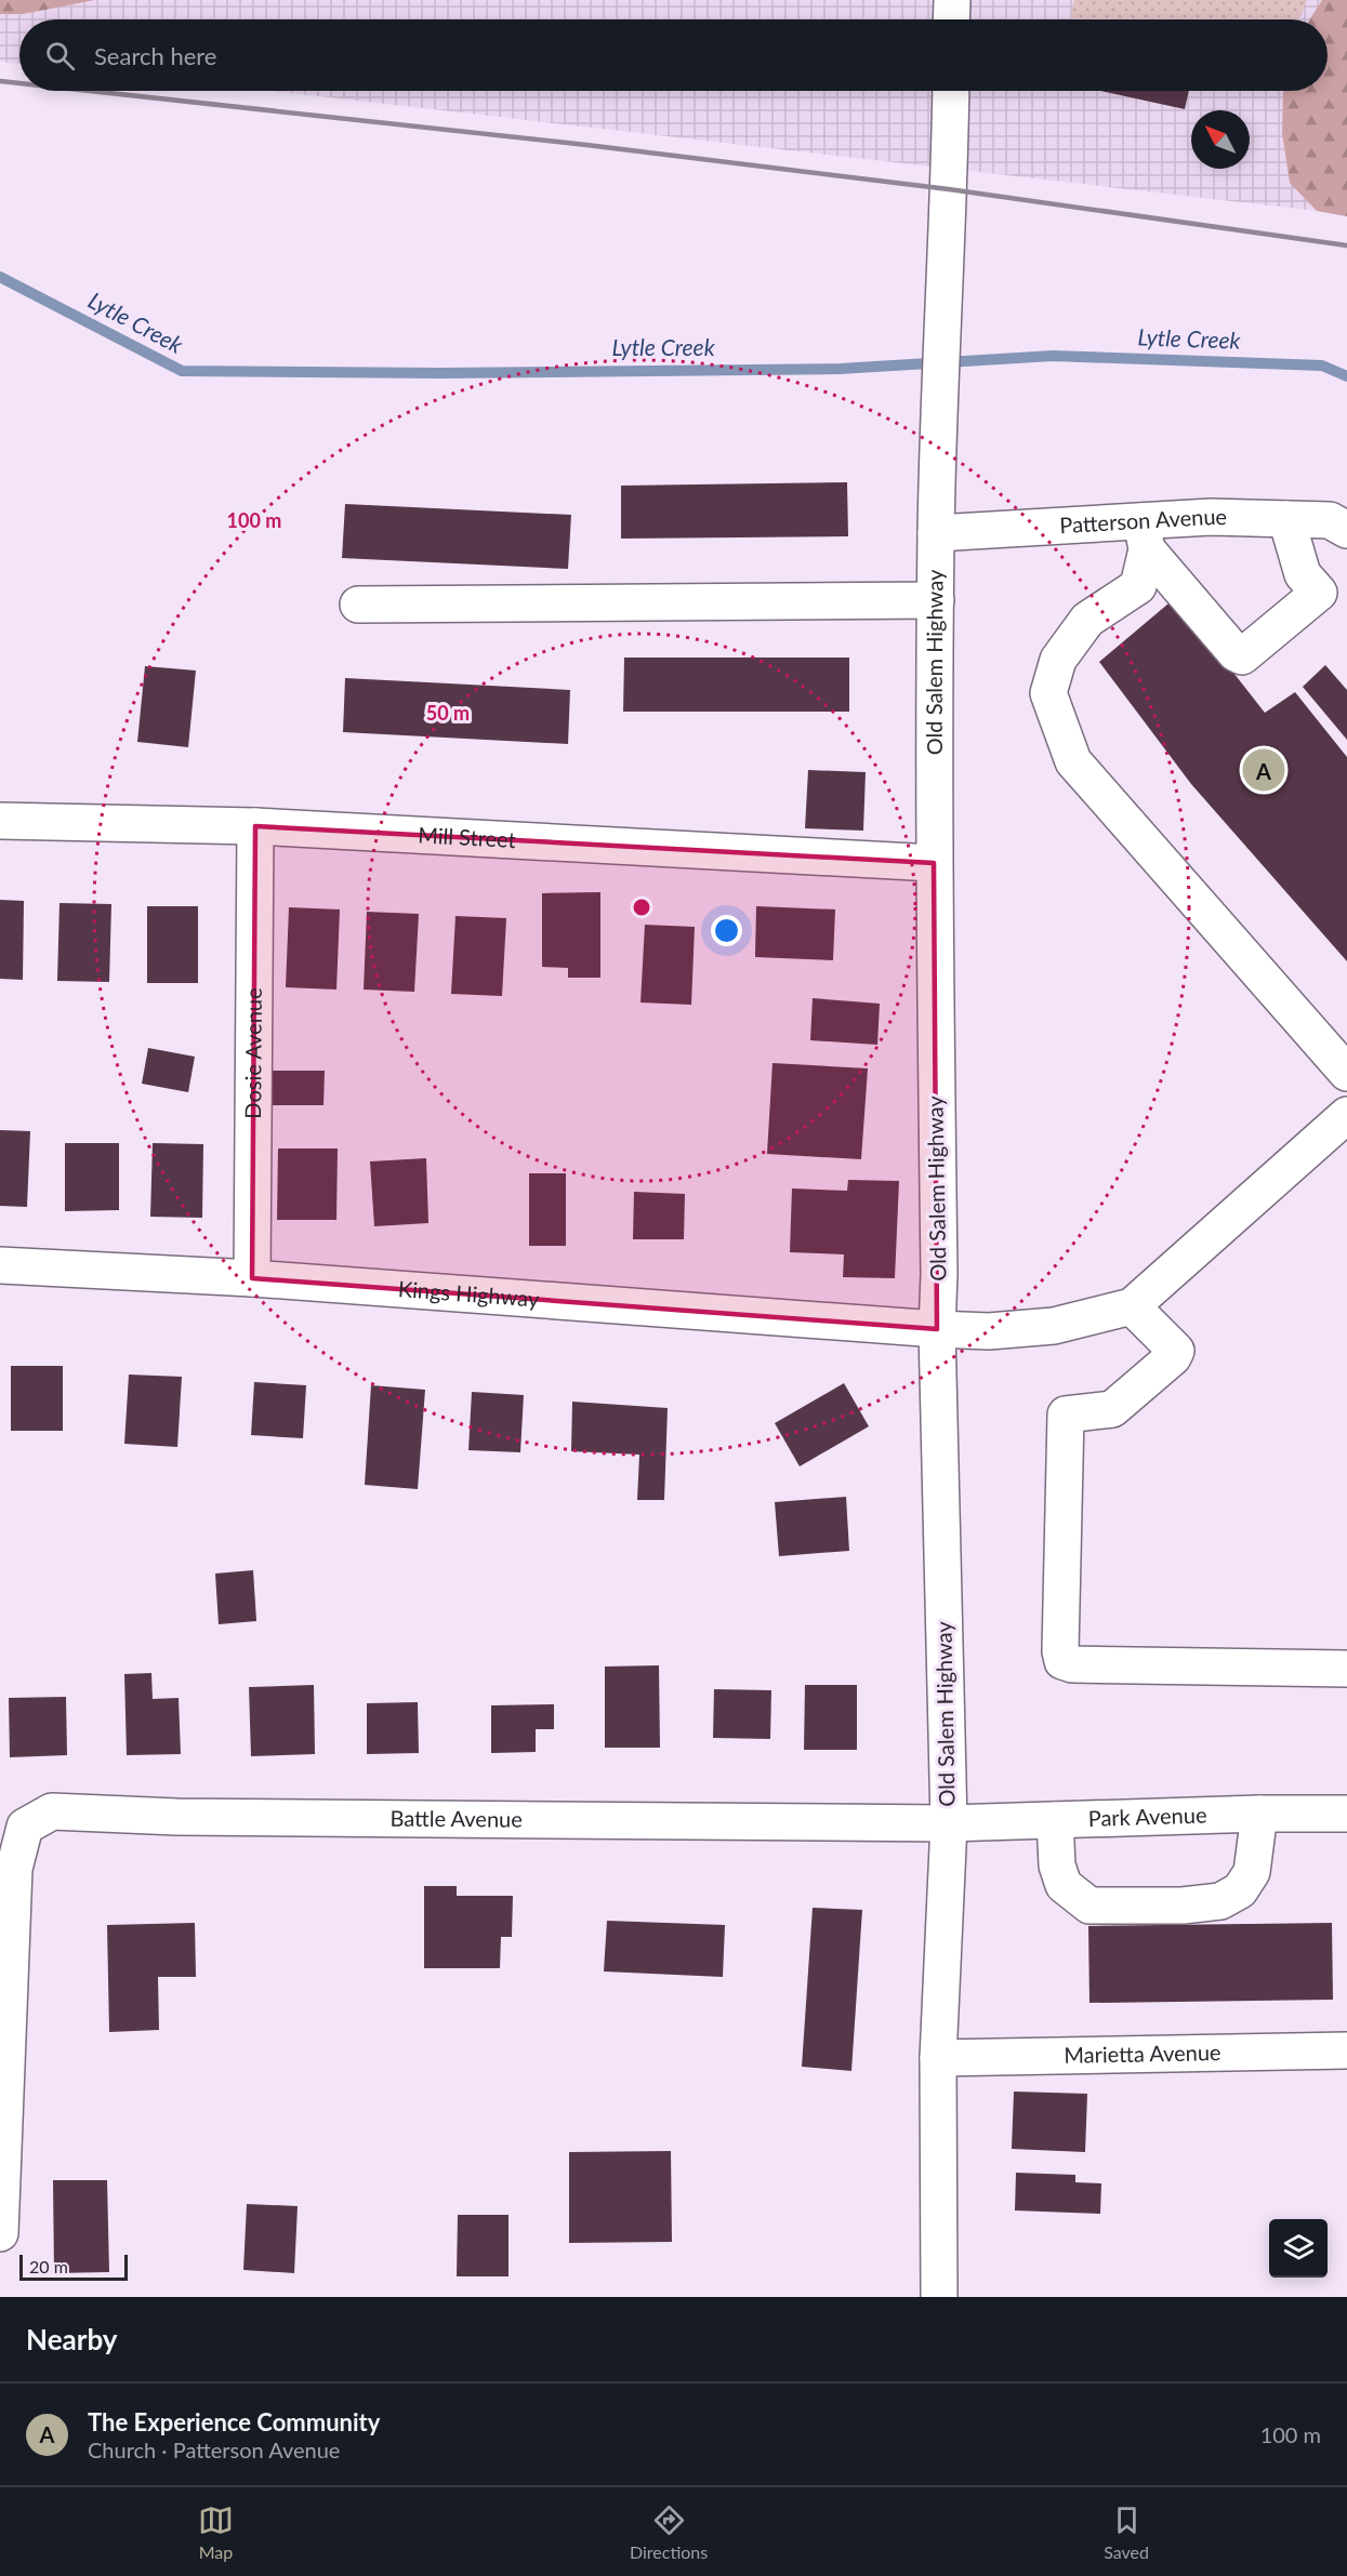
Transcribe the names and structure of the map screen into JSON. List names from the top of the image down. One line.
{"streets":{"street":["Patterson Avenue","Old Salem Highway","Mill Street","Dosie Avenue","Kings Highway","Park Avenue","Battle Avenue","Marietta Avenue"]},"crossings":[["Patterson Avenue","Old Salem Highway"],["Old Salem Highway","Mill Street"],["Old Salem Highway","Kings Highway"],["Old Salem Highway","Park Avenue"],["Old Salem Highway","Battle Avenue"],["Old Salem Highway","Marietta Avenue"],["Mill Street","Dosie Avenue"],["Dosie Avenue","Kings Highway"],["Park Avenue","Battle Avenue"]],"water":["Lytle Creek"],"scale_bar":"20 m","north":"top left","page":{"search":"Search here","pins":"A","scale":"20 m","heading":"Nearby","list":[{"mark":"A","name":"The Experience Community","note":"Church · Patterson Avenue","value":"100 m"}],"nav":["Map","Directions","Saved"]},"rings":["100 m","50 m"]}
